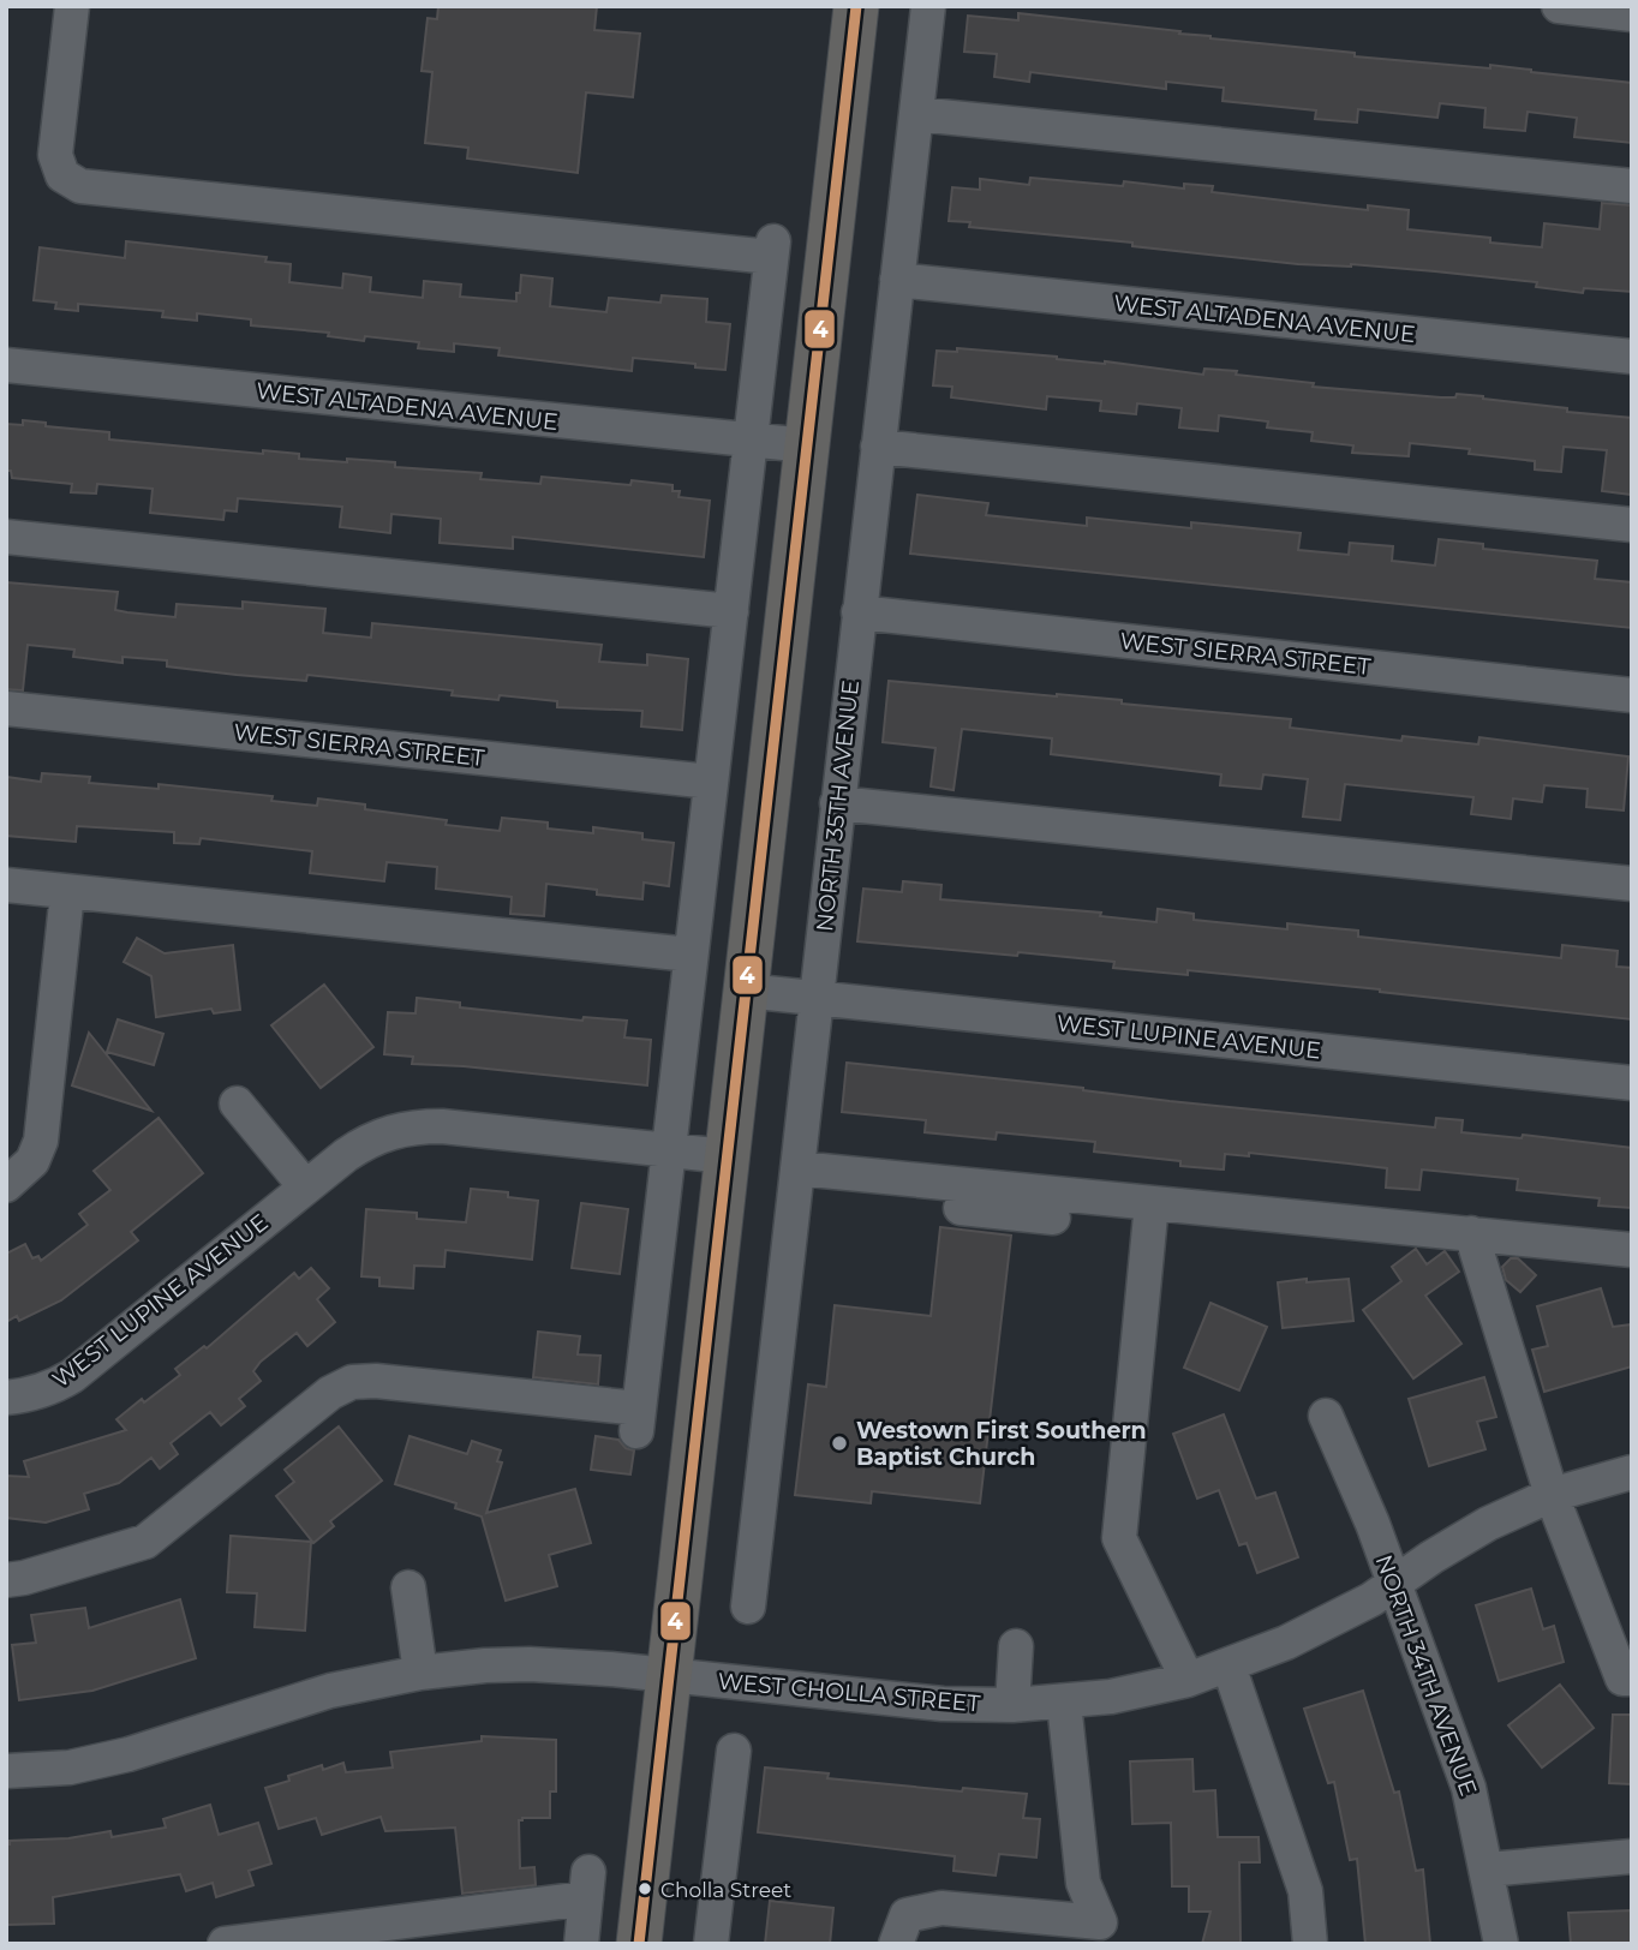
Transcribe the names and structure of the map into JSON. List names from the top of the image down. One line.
{"streets":{"street":["WEST ALTADENA AVENUE","WEST SIERRA STREET","NORTH 35TH AVENUE","WEST LUPINE AVENUE","NORTH 34TH AVENUE","WEST CHOLLA STREET"]},"crossings":[["WEST ALTADENA AVENUE","NORTH 35TH AVENUE"],["WEST SIERRA STREET","NORTH 35TH AVENUE"],["NORTH 35TH AVENUE","WEST LUPINE AVENUE"],["NORTH 34TH AVENUE","WEST CHOLLA STREET"]],"places":["Westown First Southern Baptist Church","Cholla Street"],"lines":["transit line 4"]}
